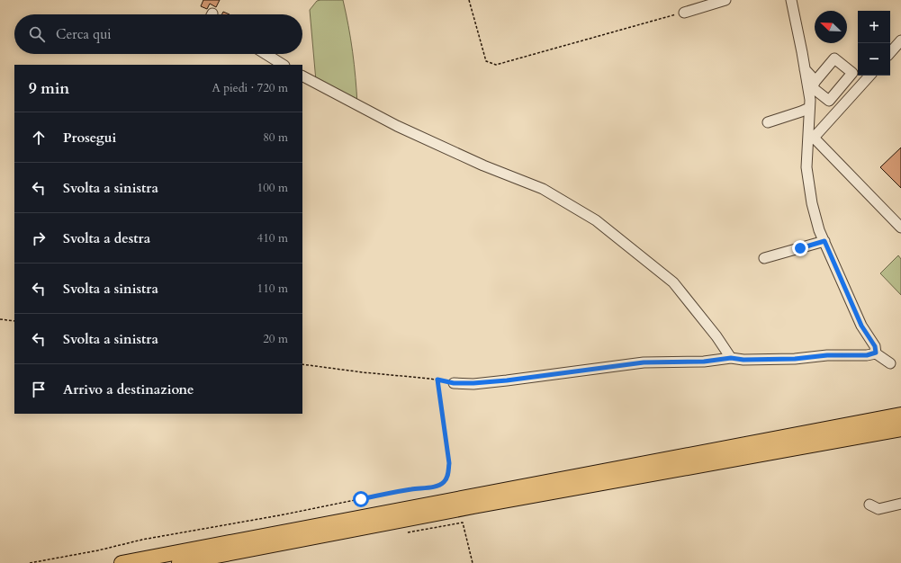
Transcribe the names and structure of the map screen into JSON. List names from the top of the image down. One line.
{"north":"top left","page":{"map_buttons":["+","−"],"search":"Cerca qui","heading":["9 min","A piedi · 720 m"],"list":[["Prosegui","80 m"],["Svolta a sinistra","100 m"],["Svolta a destra","410 m"],["Svolta a sinistra","110 m"],["Svolta a sinistra","20 m"],"Arrivo a destinazione"]}}
